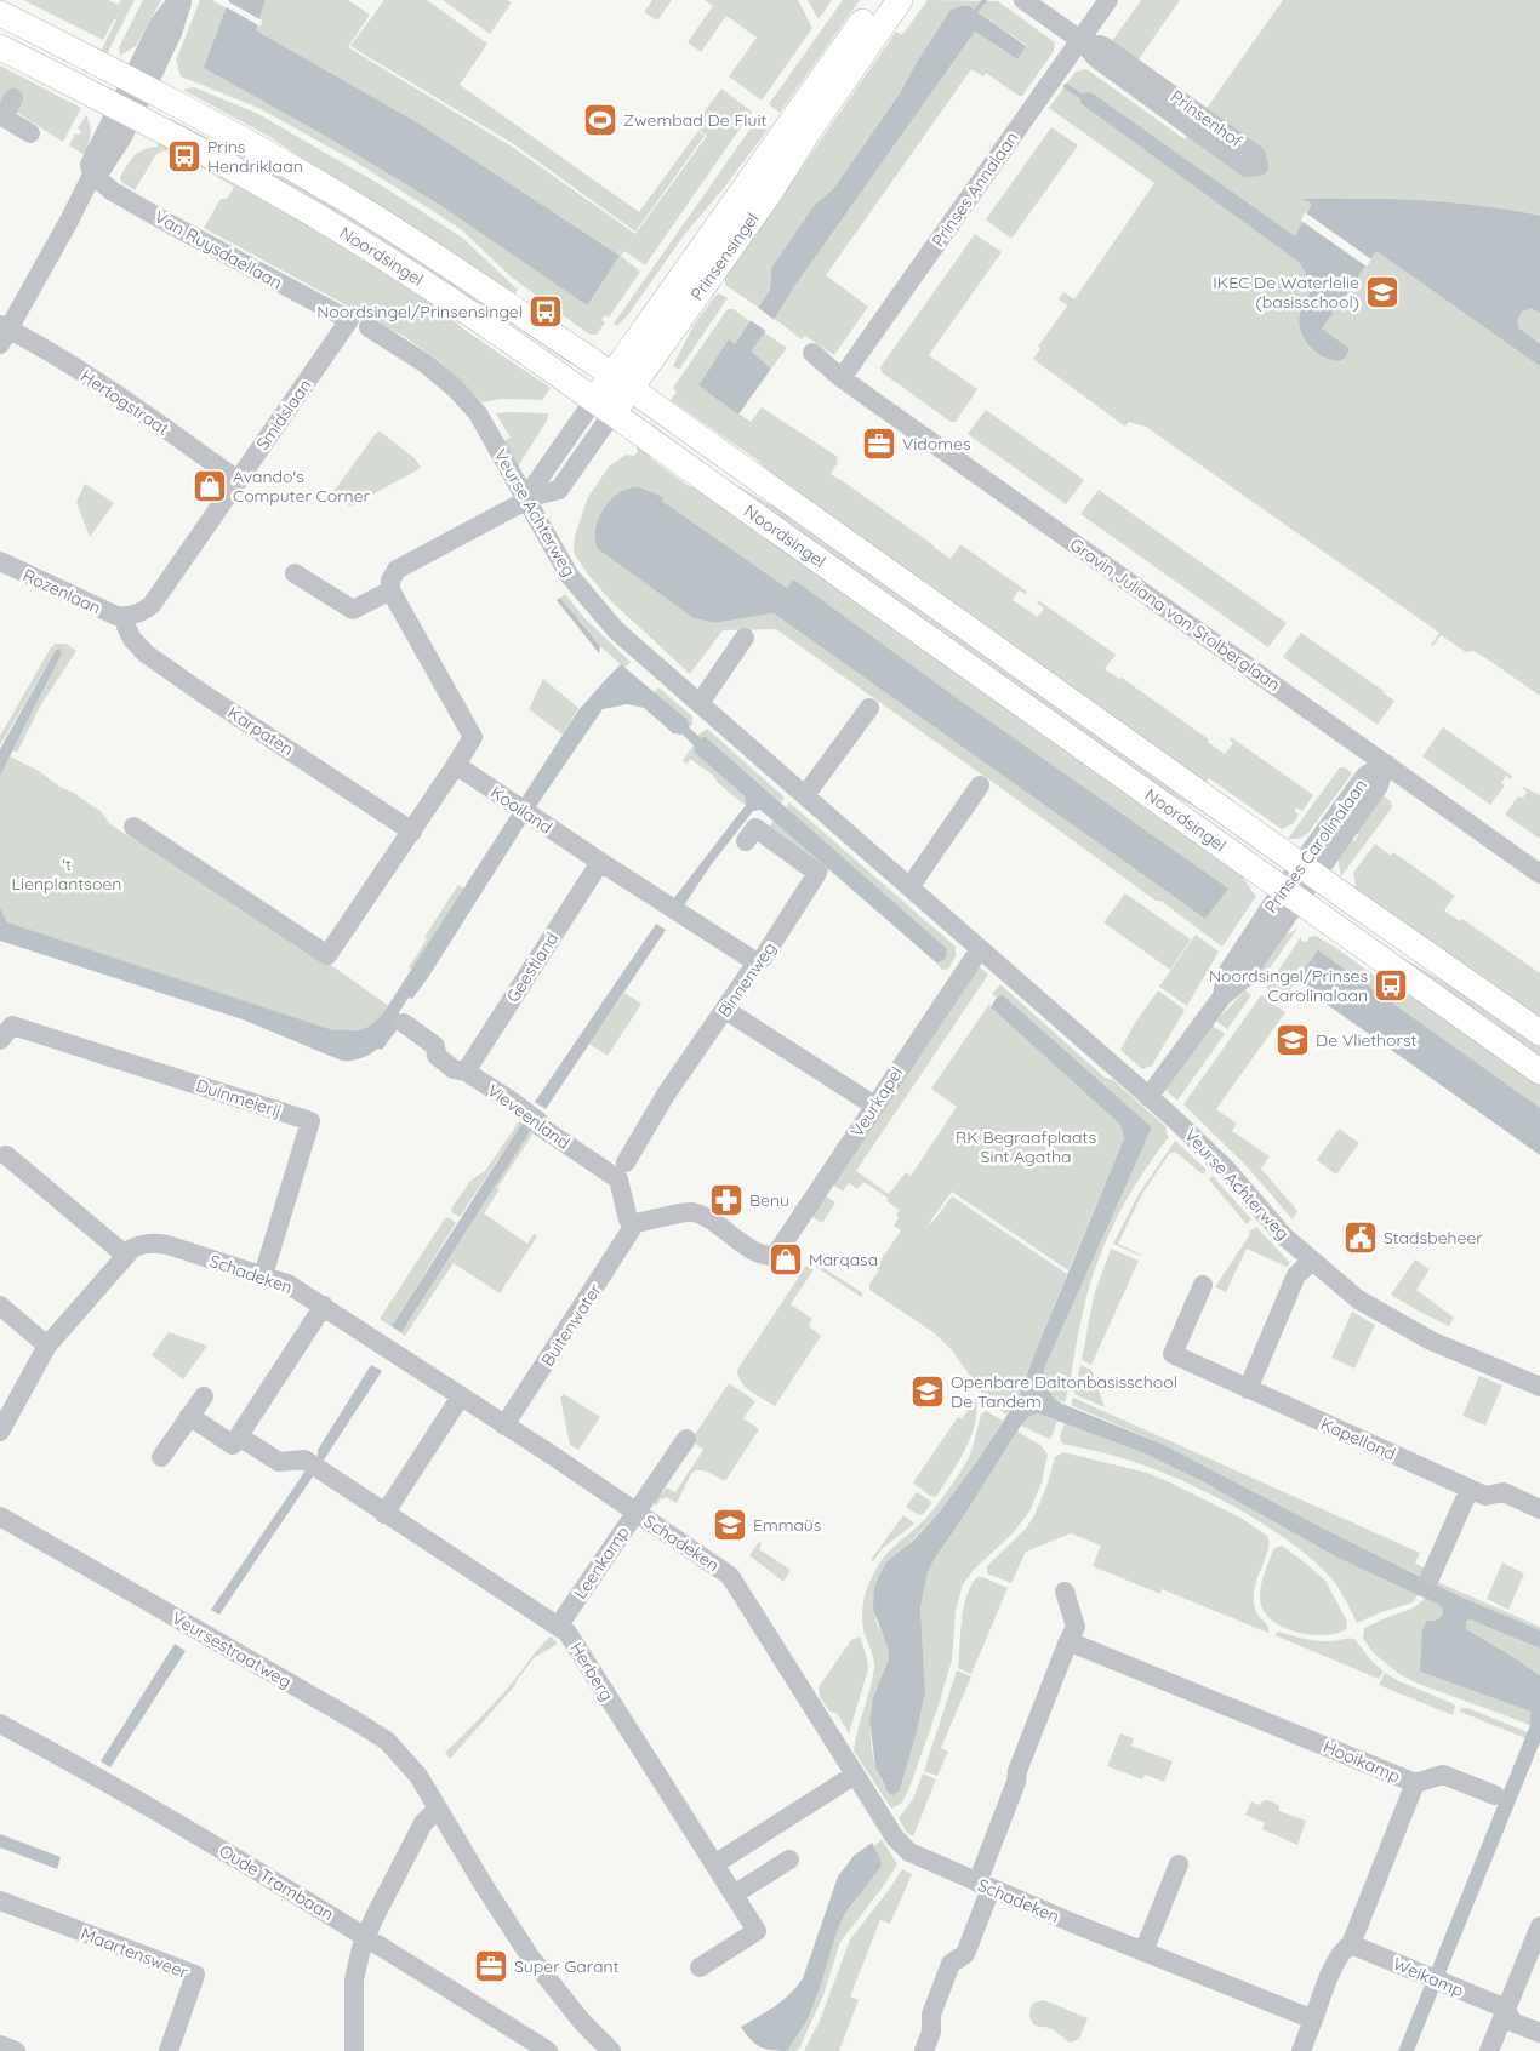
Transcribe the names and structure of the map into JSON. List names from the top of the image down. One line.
{"streets":{"main road":["Noordsingel","Prinsensingel"],"street":["Prinsenhof","Prinses Annalaan","Van Ruysdaellaan","Hertogstraat","Smidslaan","Veurse Achterweg","Rozenlaan","Gravin Juliana van Stolberglaan","Karpaten","Kooiland","Prinses Carolinalaan","Geestland","Binnenweg","Duinmeierij","Veurkapel","Vieveenland","Schadeken","Buitenwater","Kapelland","Leenkamp","Veursestraatweg","Herberg","Hooikamp","Oude Trambaan","Maartensweer","Weikamp"]},"crossings":[["Prinsenhof","Prinses Annalaan"],["Prinses Annalaan","Gravin Juliana van Stolberglaan"],["Van Ruysdaellaan","Smidslaan"],["Noordsingel","Prinsensingel"],["Noordsingel","Prinses Carolinalaan"],["Prinsensingel","Veurse Achterweg"],["Hertogstraat","Smidslaan"],["Smidslaan","Rozenlaan"],["Smidslaan","Karpaten"],["Veurse Achterweg","Prinses Carolinalaan"],["Veurse Achterweg","Veurkapel"],["Rozenlaan","Karpaten"],["Gravin Juliana van Stolberglaan","Prinses Carolinalaan"],["Kooiland","Geestland"],["Kooiland","Binnenweg"],["Geestland","Vieveenland"],["Duinmeierij","Schadeken"],["Veurkapel","Vieveenland"],["Veurkapel","Buitenwater"],["Vieveenland","Buitenwater"],["Schadeken","Buitenwater"],["Schadeken","Leenkamp"],["Schadeken","Hooikamp"],["Leenkamp","Herberg"],["Hooikamp","Weikamp"]],"parks":["'t Lienplantsoen","RK Begraafplaats Sint Agatha"],"places":{"sports":["Zwembad De Fluit"],"bus stop":["Prins Hendriklaan","Noordsingel/Prinsensingel","Noordsingel/Prinses Carolinalaan"],"school or university":["IKEC De Waterlelie (basisschool)","De Vliethorst","Openbare Daltonbasisschool De Tandem","Emmaüs"],"office":["Vidomes","Super Garant"],"shop":["Avando's Computer Corner","Marqasa"],"pharmacy":["Benu"],"public building":["Stadsbeheer"]}}
